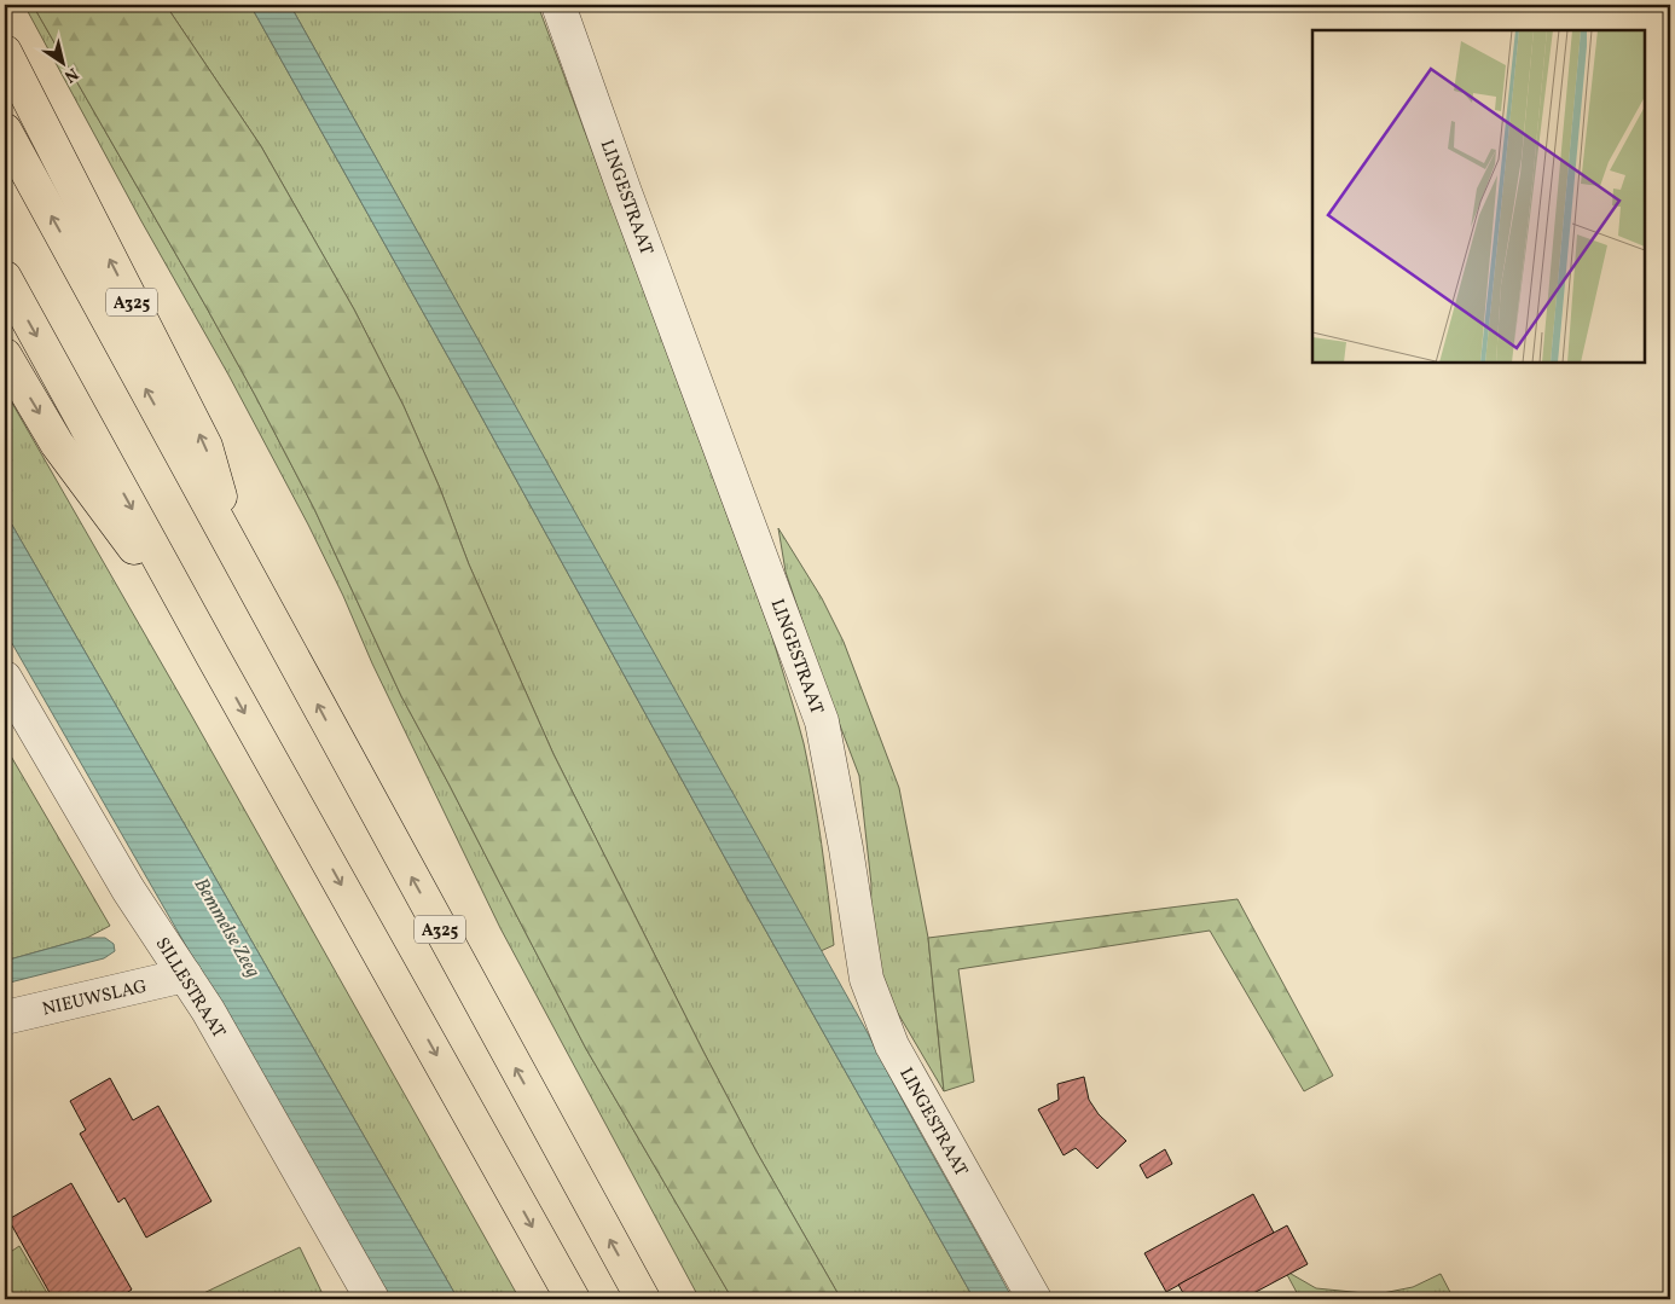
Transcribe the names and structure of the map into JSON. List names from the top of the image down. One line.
{"streets":{"highway":["A325"],"street":["LINGESTRAAT","SILLESTRAAT","NIEUWSLAG"]},"crossings":[["SILLESTRAAT","NIEUWSLAG"]],"water":["Bemmelse Zeeg"],"north":"bottom right"}
